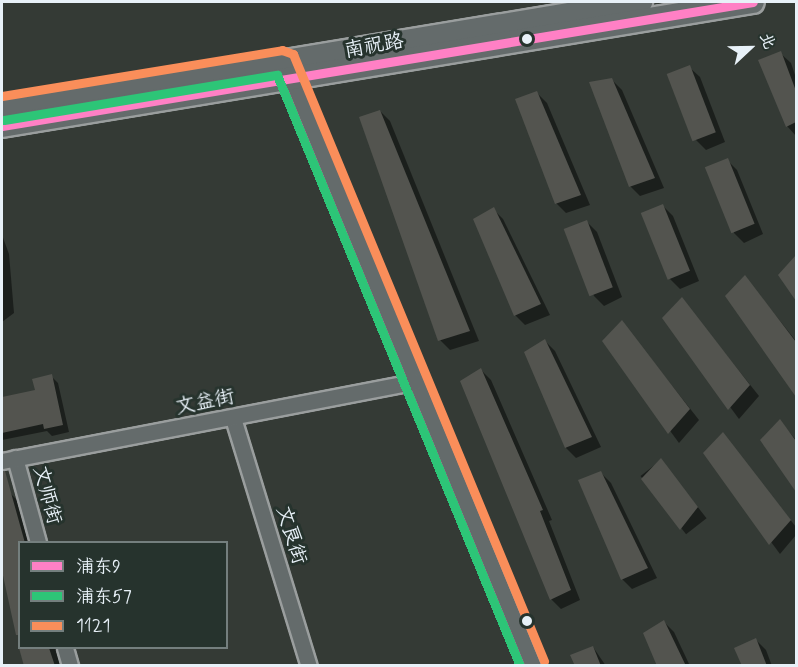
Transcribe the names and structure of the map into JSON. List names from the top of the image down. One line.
{"streets":{"main road":["南祝路"],"street":["文益街","文师街","文良街"]},"crossings":[["文益街","文师街"],["文益街","文良街"]],"lines":["transit line 浦东9","transit line 1121","transit line 浦东57"],"legend":["浦东9","浦东57","1121"],"north":"right"}
